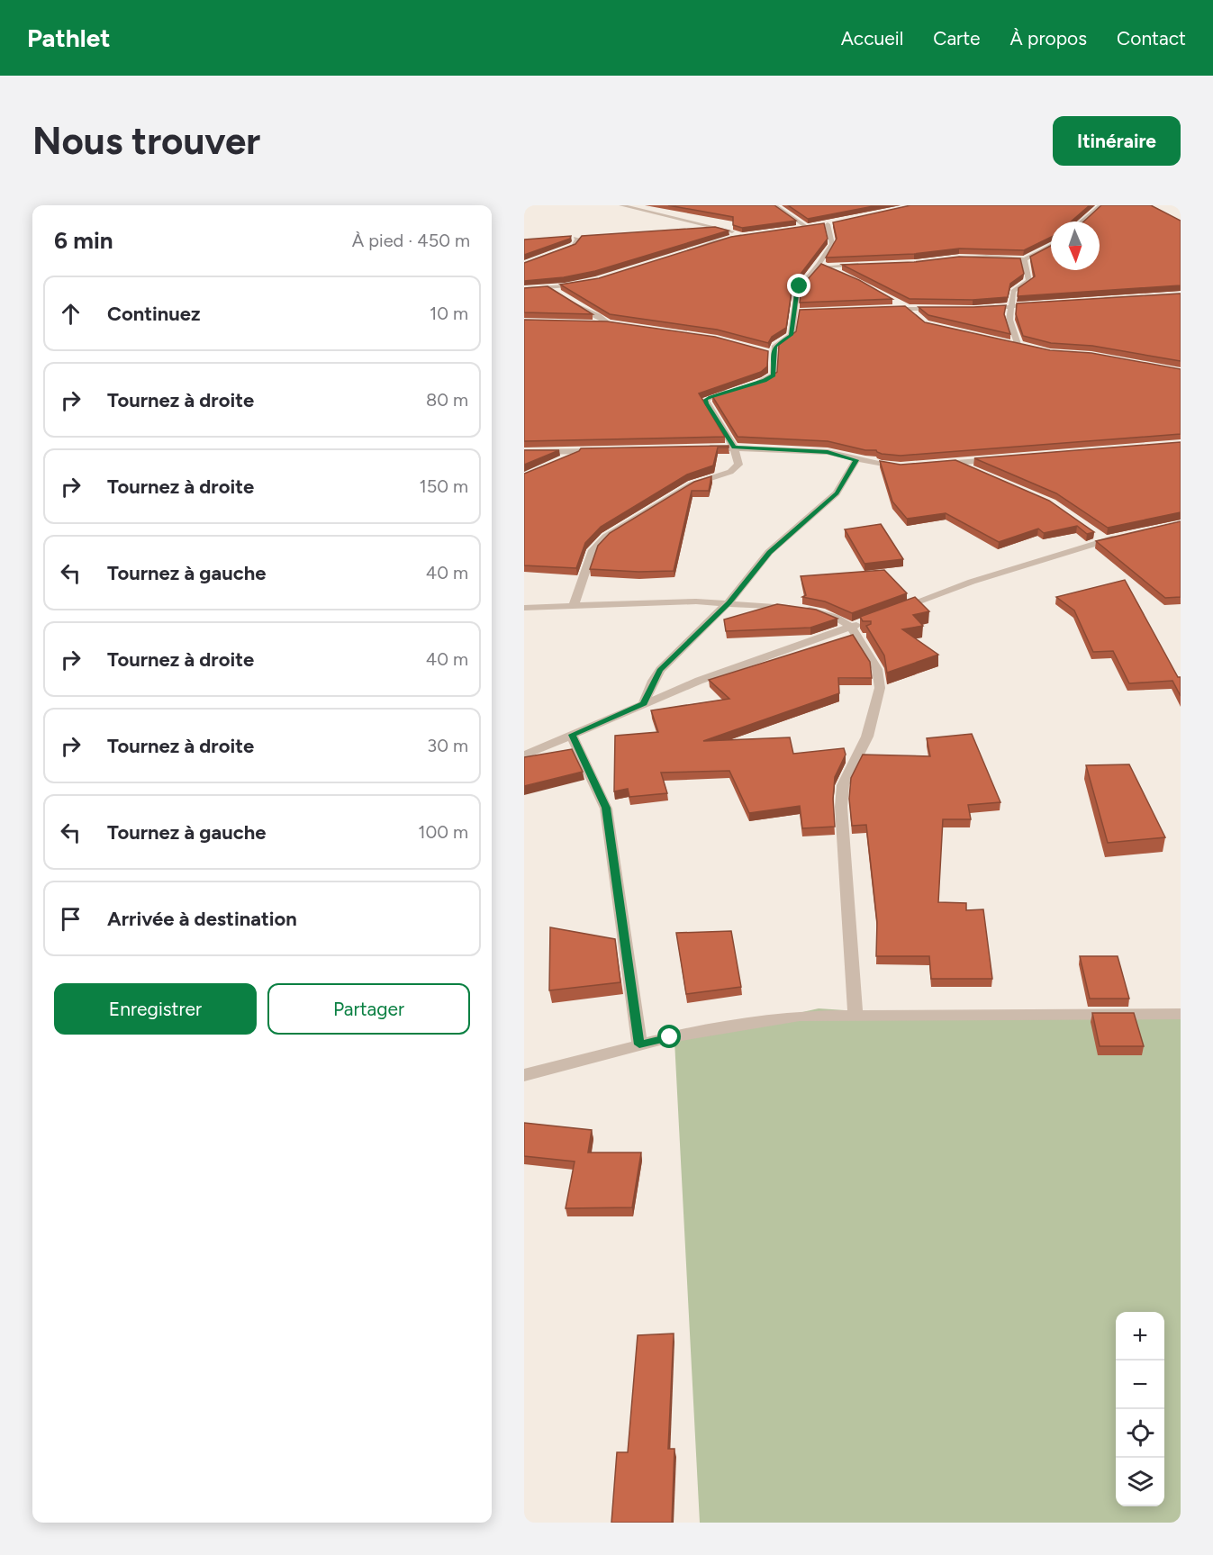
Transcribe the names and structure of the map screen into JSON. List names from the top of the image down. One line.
{"north":"bottom","page":{"header":"Pathlet","nav":["Accueil","Carte","À propos","Contact"],"buttons":["Itinéraire",["Enregistrer","Partager"]],"title":"Nous trouver","heading":["6 min","À pied · 450 m"],"list":[["Continuez","10 m"],["Tournez à droite","80 m"],["Tournez à droite","150 m"],["Tournez à gauche","40 m"],["Tournez à droite","40 m"],["Tournez à droite","30 m"],["Tournez à gauche","100 m"],"Arrivée à destination"],"map_buttons":["+","−"]}}
